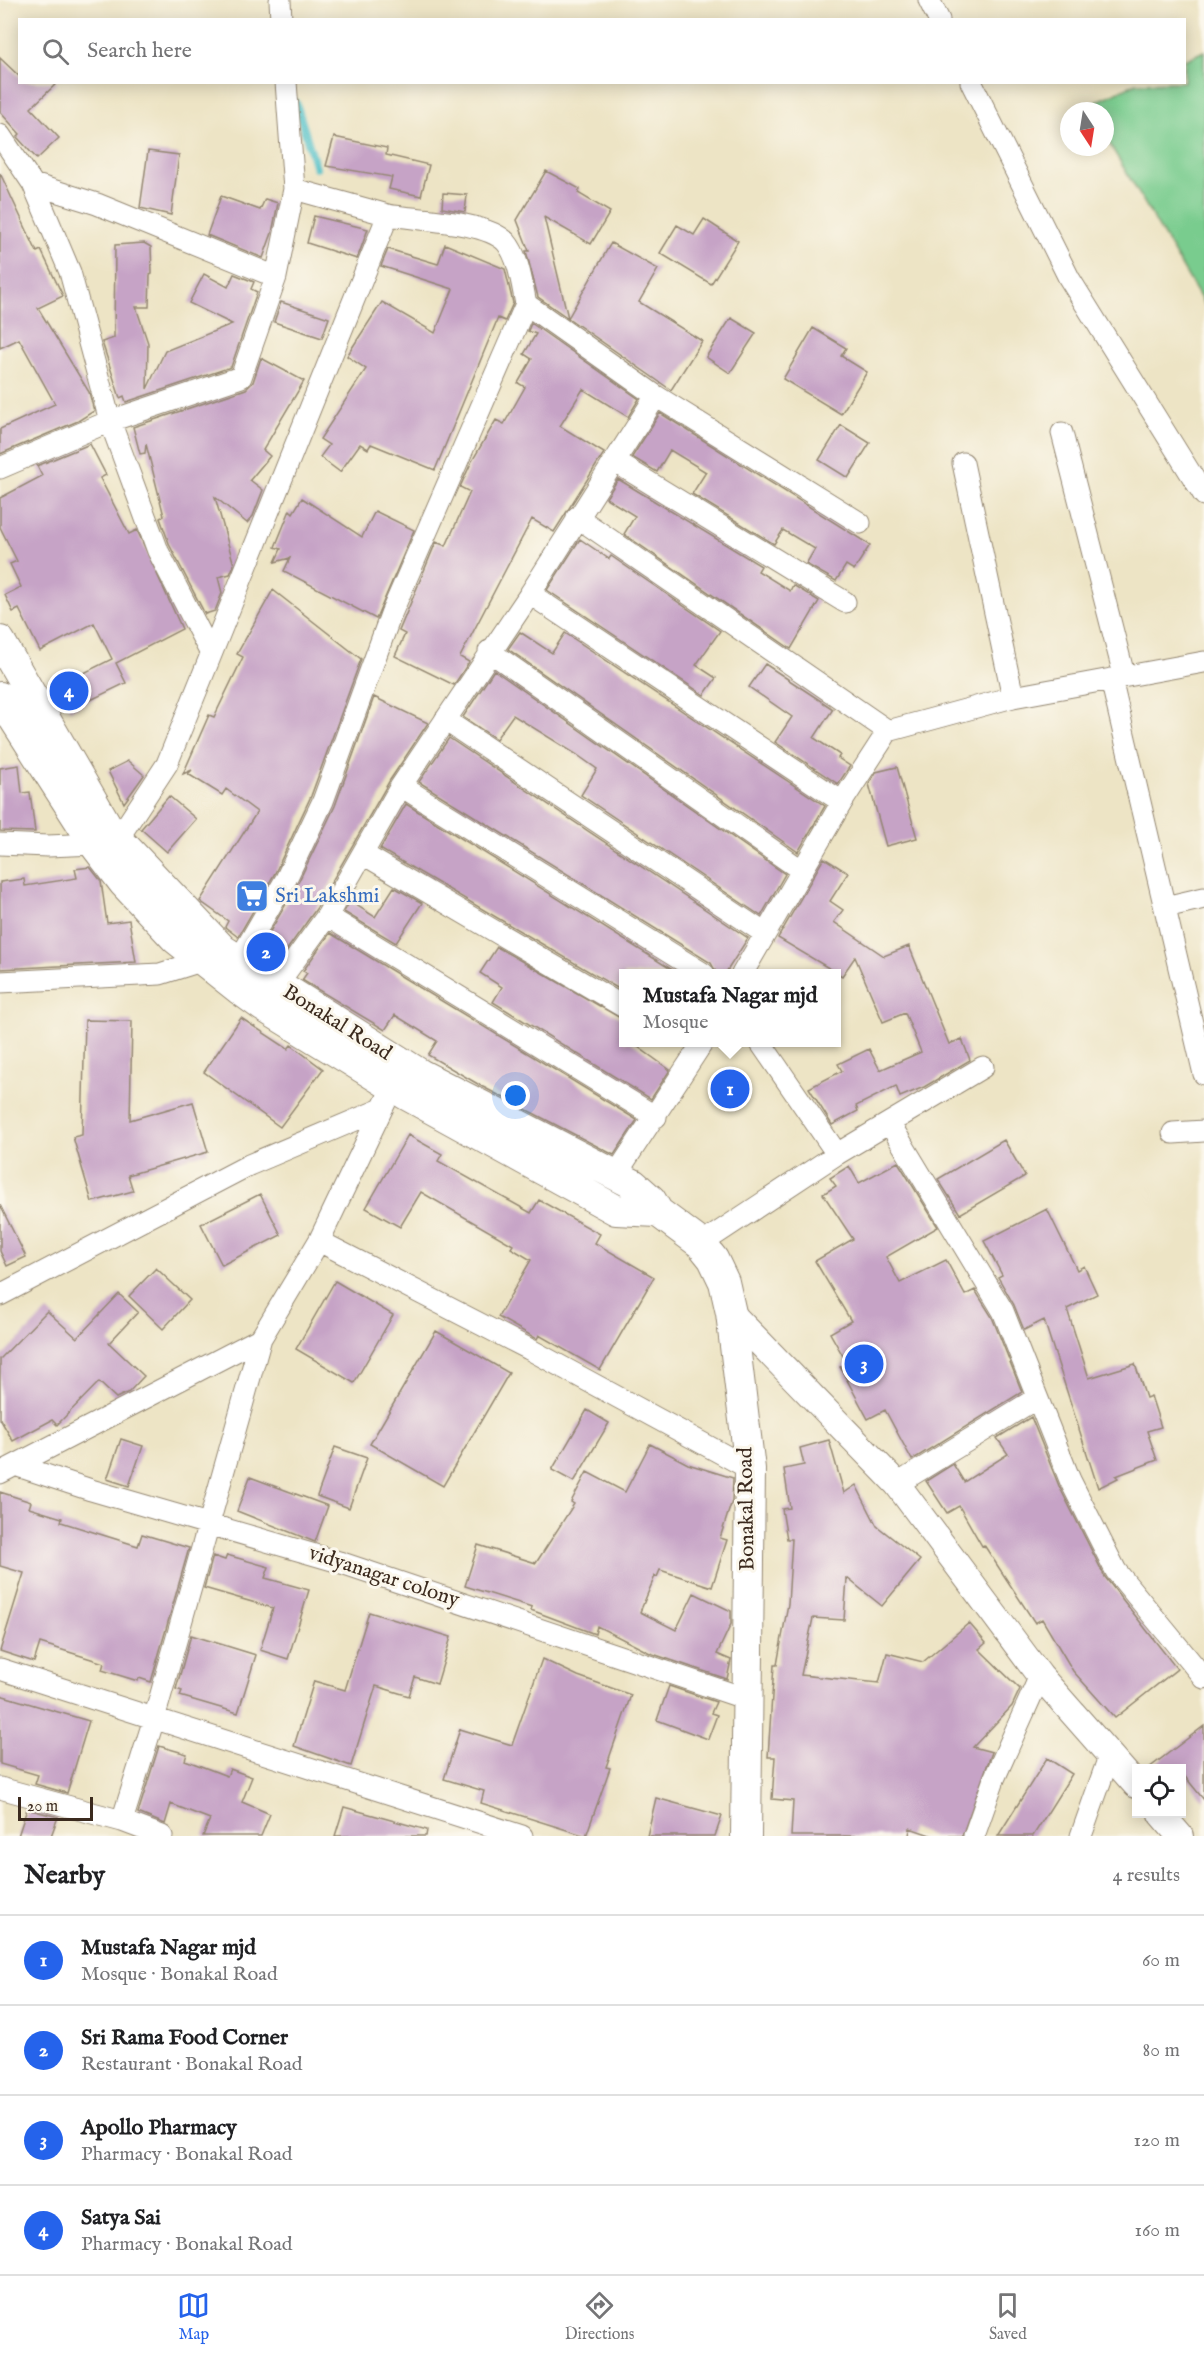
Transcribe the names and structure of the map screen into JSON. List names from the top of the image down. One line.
{"streets":{"main road":["Bonakal Road"],"street":["vidyanagar colony"]},"crossings":[["Bonakal Road","vidyanagar colony"]],"places":{"supermarket":["Sri Lakshmi"]},"scale_bar":"20 m","north":"bottom","page":{"search":"Search here","pins":["4","2","1","3"],"popup":["Mustafa Nagar mjd","Mosque"],"scale":"20 m","heading":["Nearby","4 results"],"list":[{"mark":"1","name":"Mustafa Nagar mjd","note":"Mosque · Bonakal Road","value":"60 m"},{"mark":"2","name":"Sri Rama Food Corner","note":"Restaurant · Bonakal Road","value":"80 m"},{"mark":"3","name":"Apollo Pharmacy","note":"Pharmacy · Bonakal Road","value":"120 m"},{"mark":"4","name":"Satya Sai","note":"Pharmacy · Bonakal Road","value":"160 m"}],"nav":["Map","Directions","Saved"]}}
